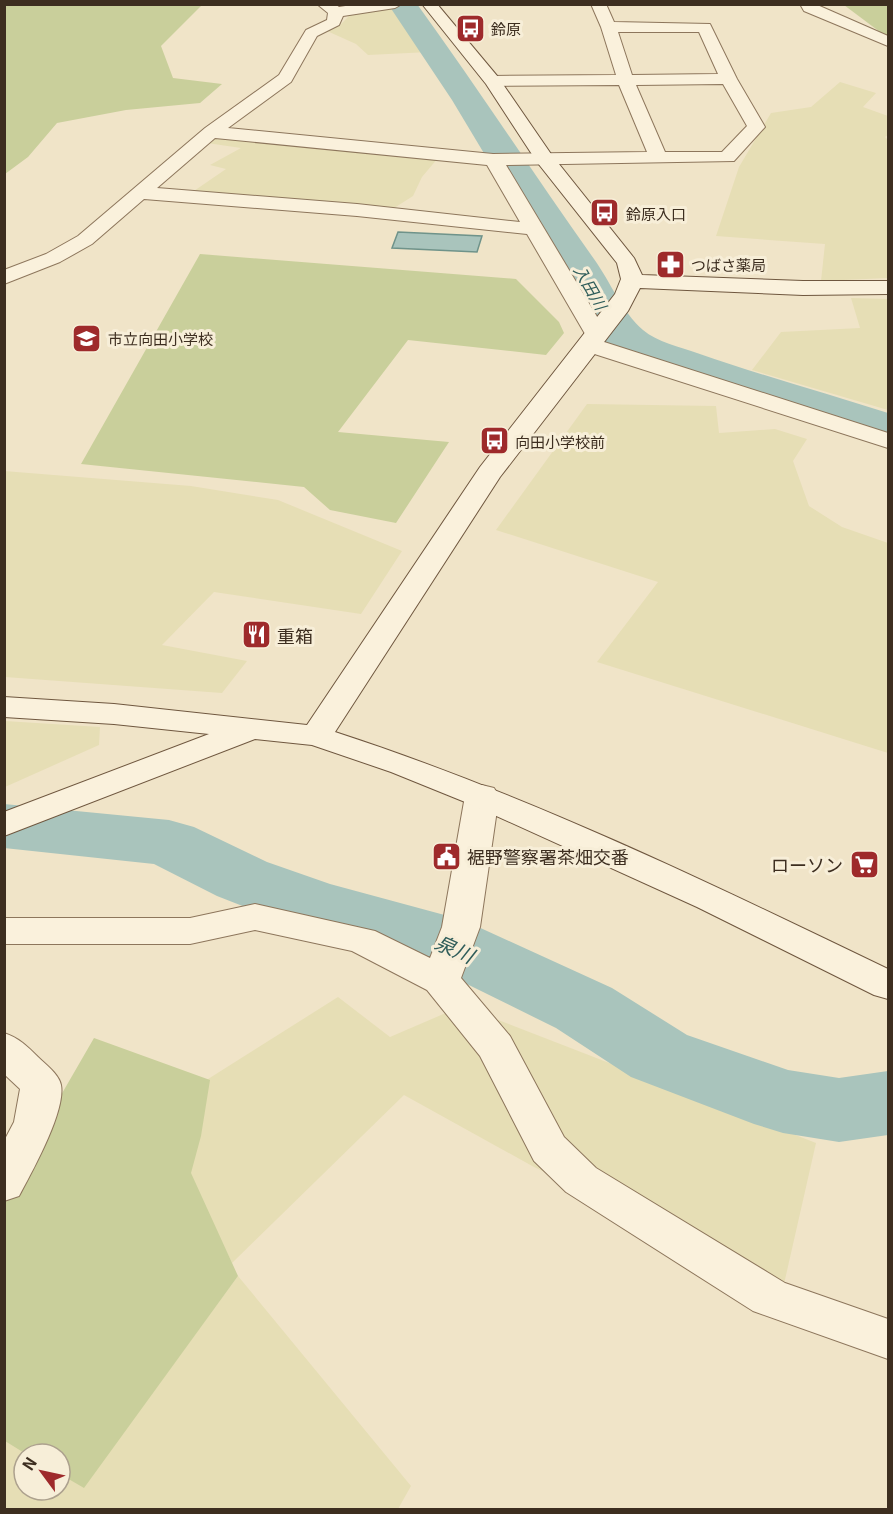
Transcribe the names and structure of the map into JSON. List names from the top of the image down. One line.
{"water":["入田川","泉川"],"places":{"bus stop":["鈴原","鈴原入口","向田小学校前"],"pharmacy":["つばさ薬局"],"school or university":["市立向田小学校"],"restaurant":["重箱"],"public building":["裾野警察署茶畑交番"],"supermarket":["ローソン"]},"north":"top left"}
